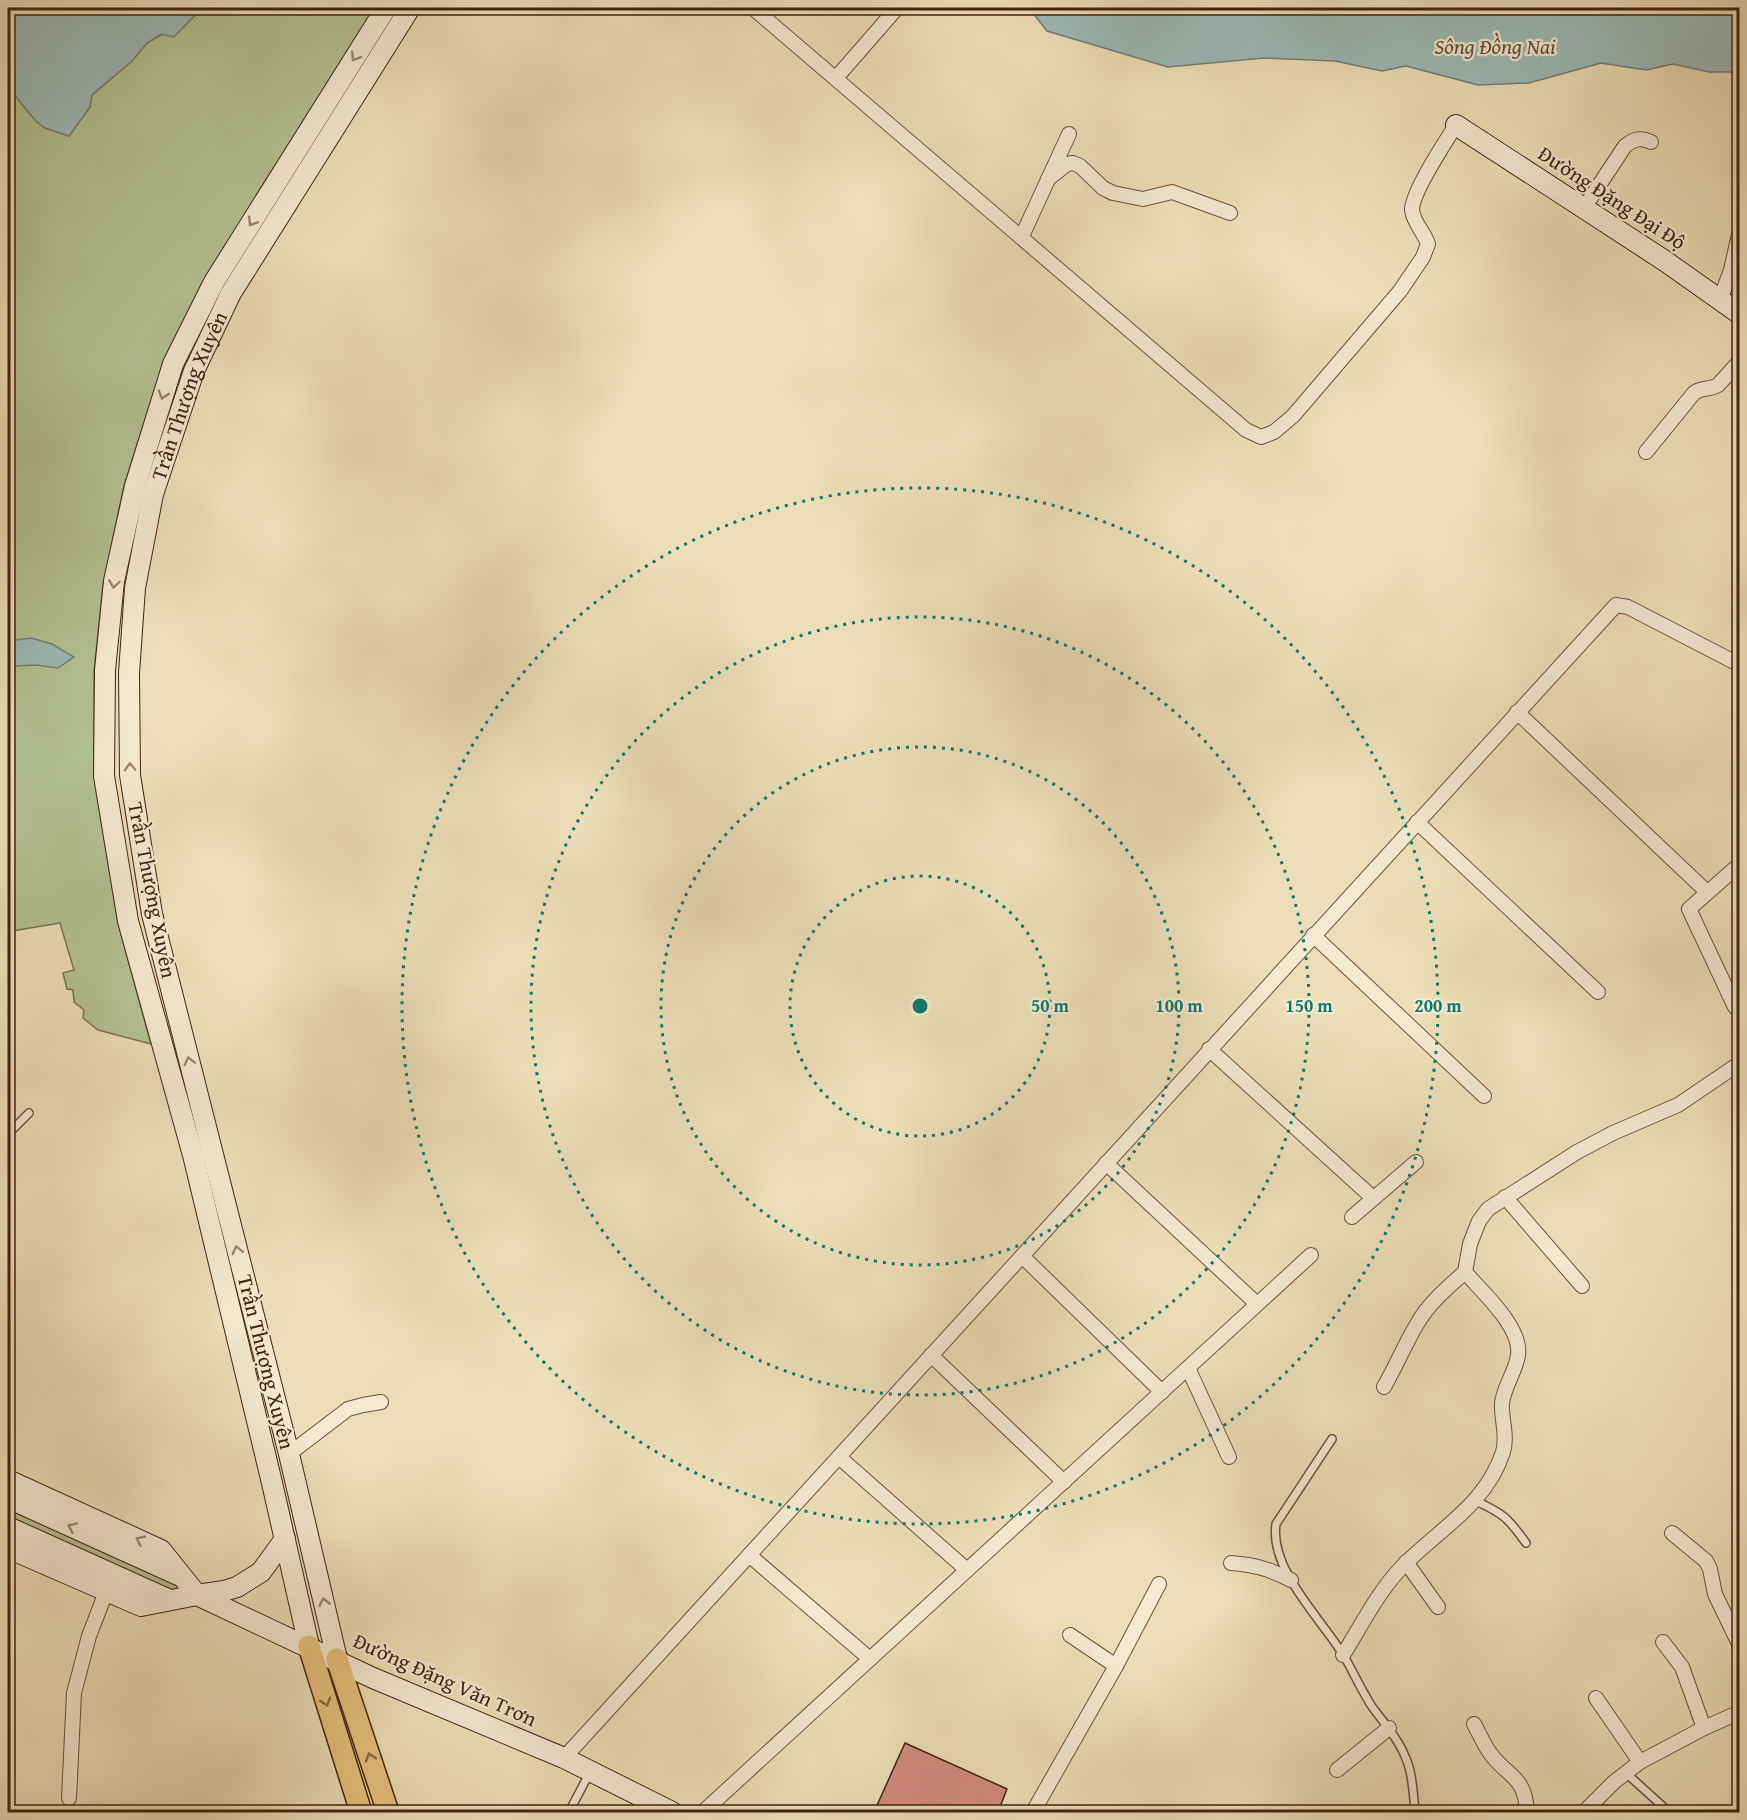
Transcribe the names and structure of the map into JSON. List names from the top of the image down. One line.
{"streets":{"main road":["Đường Đặng Đại Độ","Trần Thượng Xuyên","Đường Đặng Văn Trơn"]},"crossings":[["Trần Thượng Xuyên","Đường Đặng Văn Trơn"]],"water":["Sông Đồng Nai"],"rings":["50 m","100 m","150 m","200 m"]}
